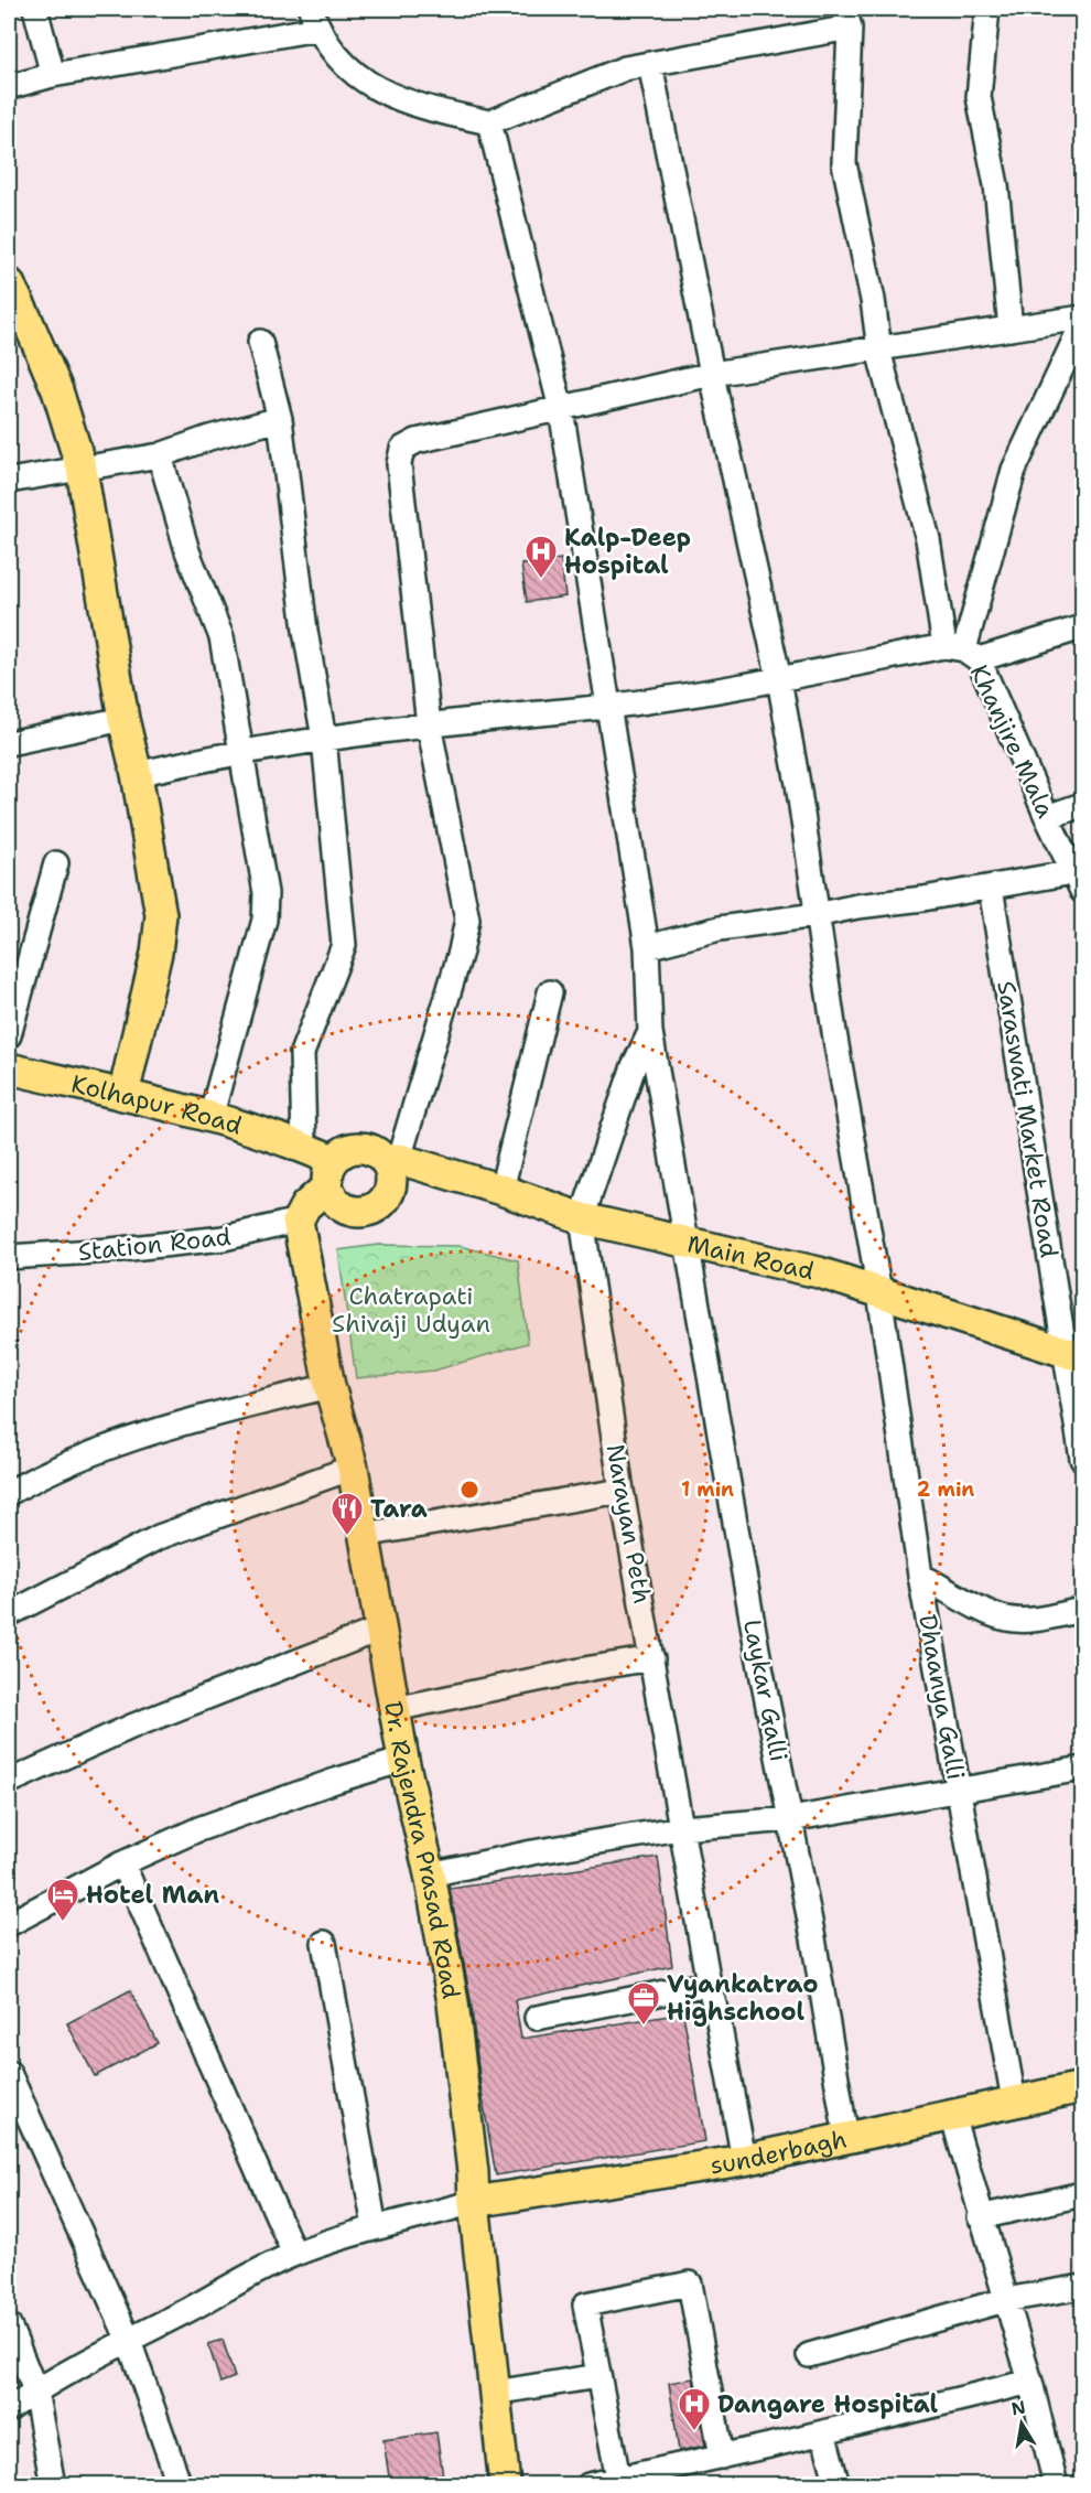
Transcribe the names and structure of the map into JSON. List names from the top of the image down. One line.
{"streets":{"main road":["Kolhapur Road","Main Road","Dr. Rajendra Prasad Road","sunderbagh"],"street":["Khanjire Mala","Saraswati Market Road","Station Road","Narayan Peth","Laykar Galli","Dhaanya Galli"]},"crossings":[["Kolhapur Road","Main Road"],["Saraswati Market Road","Main Road"],["Station Road","Dr. Rajendra Prasad Road"],["Main Road","Narayan Peth"],["Main Road","Laykar Galli"],["Main Road","Dhaanya Galli"],["Narayan Peth","sunderbagh"],["Laykar Galli","sunderbagh"],["Dhaanya Galli","sunderbagh"],["Dr. Rajendra Prasad Road","sunderbagh"]],"parks":["Chatrapati Shivaji Udyan"],"places":{"hospital":["Kalp-Deep Hospital","Dangare Hospital"],"restaurant":["Tara"],"hotel":["Hotel Man"],"office":["Vyankatrao Highschool"]},"north":"top","rings":["1 min","2 min"]}
